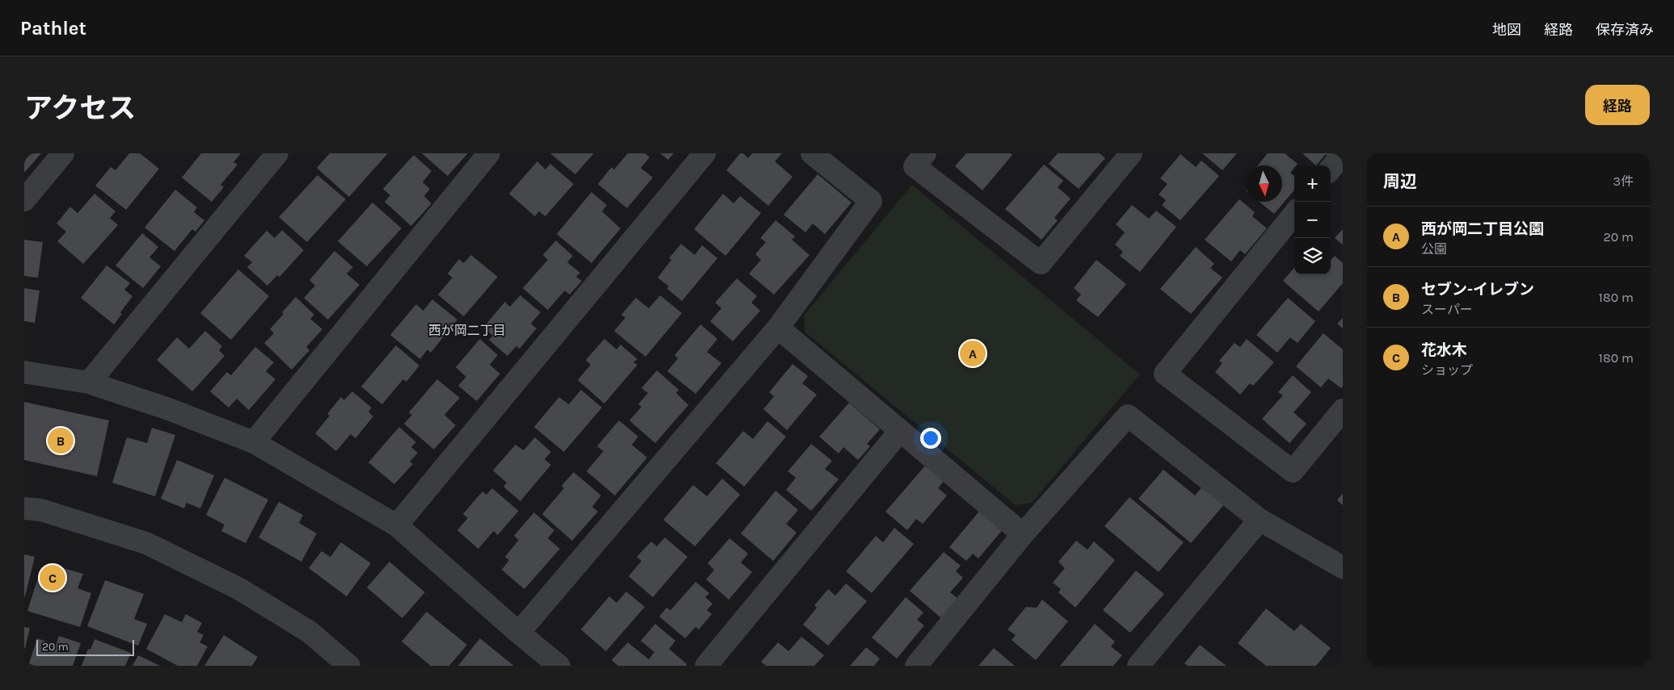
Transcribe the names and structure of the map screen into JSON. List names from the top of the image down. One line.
{"districts":["西が岡二丁目"],"scale_bar":"20 m","north":"bottom","page":{"header":"Pathlet","nav":["地図","経路","保存済み"],"title":"アクセス","buttons":"経路","heading":["周辺","3件"],"map_buttons":["+","−"],"list":[{"mark":"A","name":"西が岡二丁目公園","note":"公園","value":"20 m"},{"mark":"B","name":"セブン-イレブン","note":"スーパー","value":"180 m"},{"mark":"C","name":"花水木","note":"ショップ","value":"180 m"}],"pins":["A","B","C"],"scale":"20 m"}}
